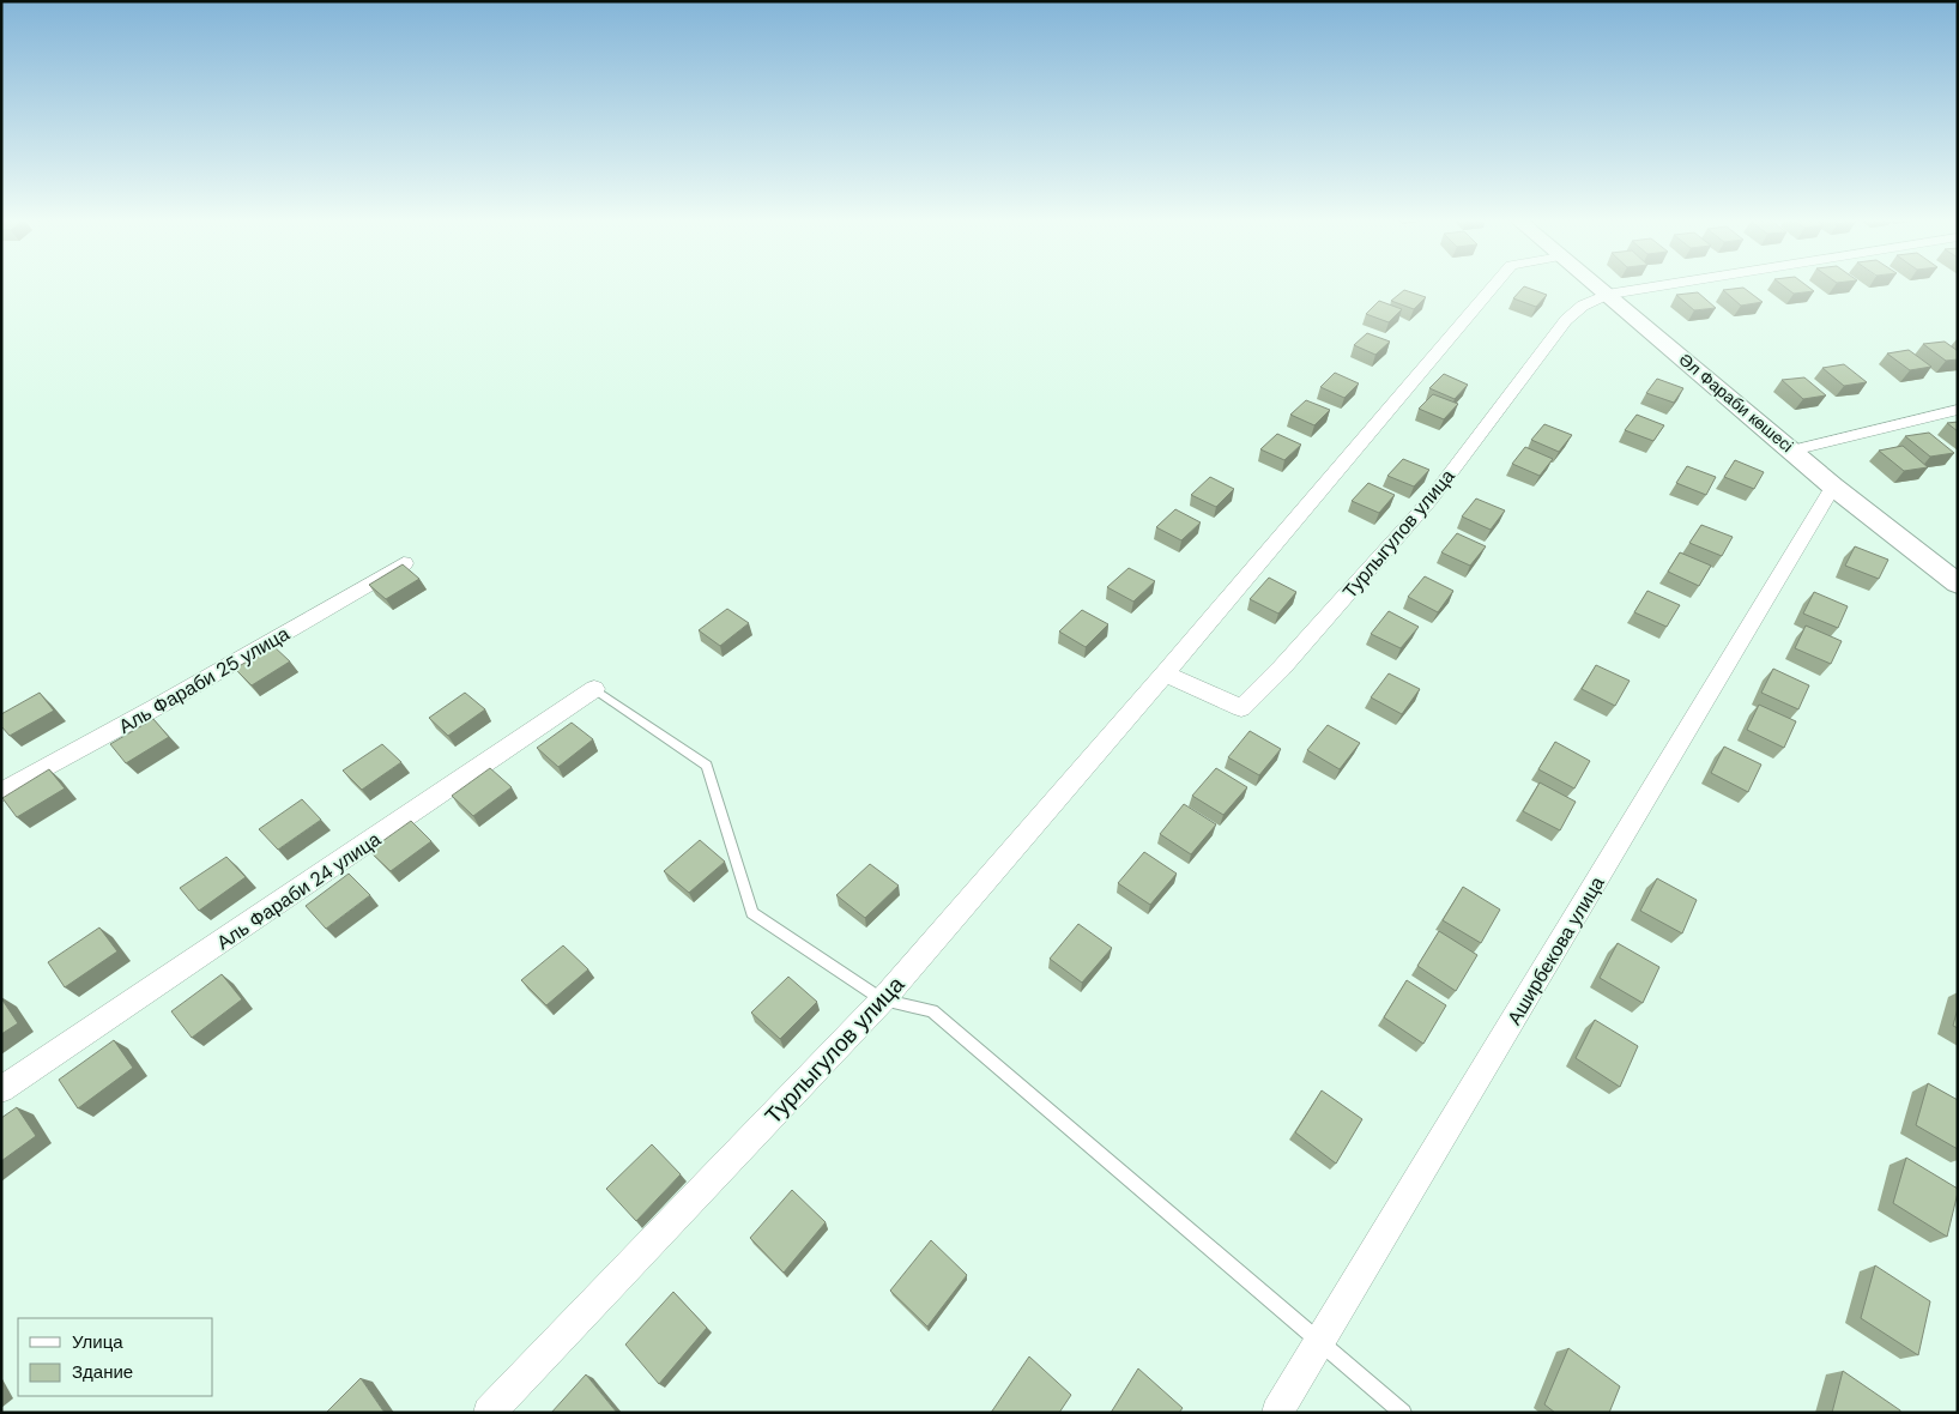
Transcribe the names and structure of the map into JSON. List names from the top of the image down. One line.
{"streets":{"street":["Әл Фараби көшесі","Турлыгулов улица","Аль Фараби 25 улица","Аль Фараби 24 улица","Аширбекова улица"]},"crossings":[["Әл Фараби көшесі","Турлыгулов улица"],["Әл Фараби көшесі","Аширбекова улица"]],"legend":["Улица","Здание"]}
